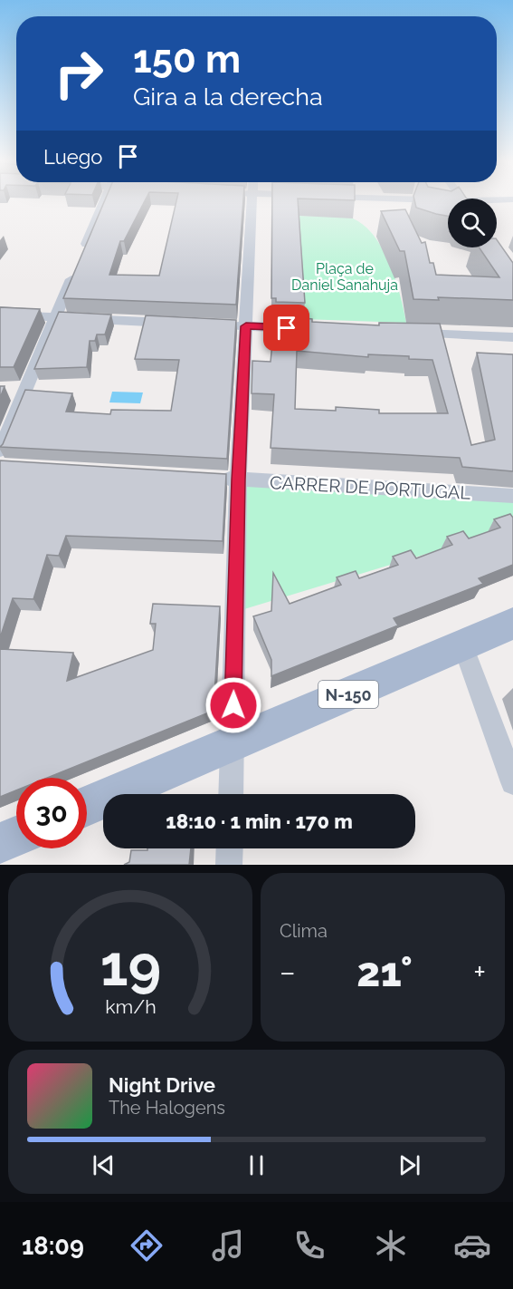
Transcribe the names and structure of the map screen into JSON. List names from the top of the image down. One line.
{"streets":{"main road":["N-150"],"street":["CARRER DE PORTUGAL"]},"parks":["Plaça de Daniel Sanahuja"],"page":{"turn":["150 m","Gira a la derecha"],"then":"Luego","limit":"30","trip":"18:10 · 1 min · 170 m","tile":"Clima","heat":["−","21°","+"],"song":["Night Drive","The Halogens"],"tabs":"18:09","gauge":["19","km/h"]}}
